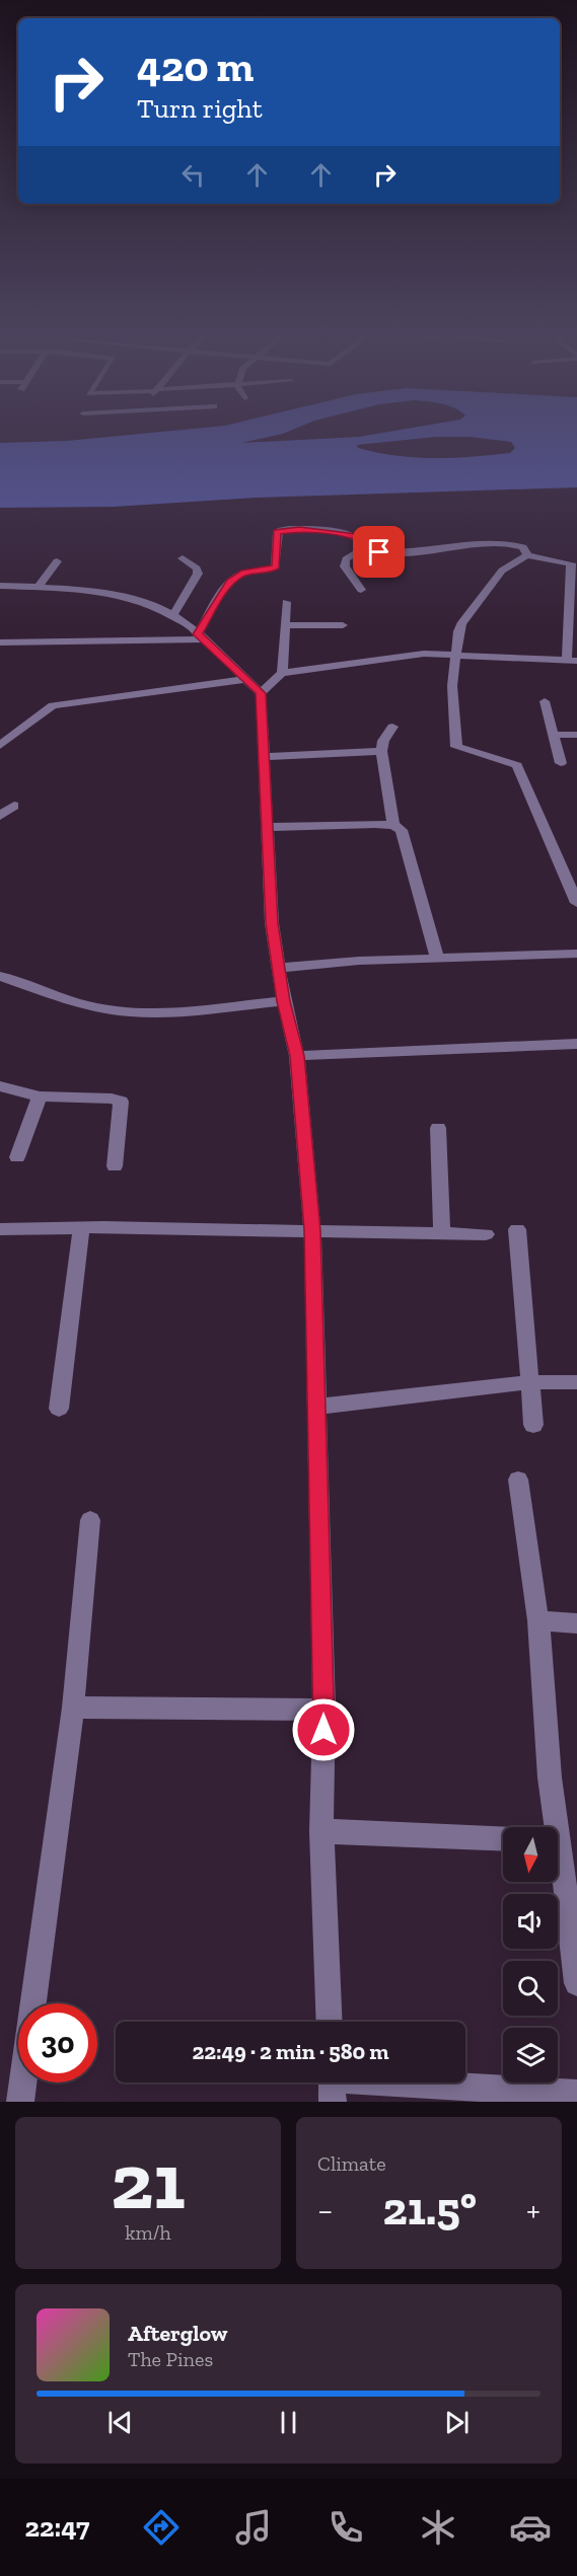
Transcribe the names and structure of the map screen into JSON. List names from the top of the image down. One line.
{"north":"bottom","page":{"turn":["420 m","Turn right"],"limit":"30","trip":"22:49 · 2 min · 580 m","tile":[["21","km/h"],"Climate"],"heat":["−","21.5°","+"],"song":["Afterglow","The Pines"],"tabs":"22:47"}}
